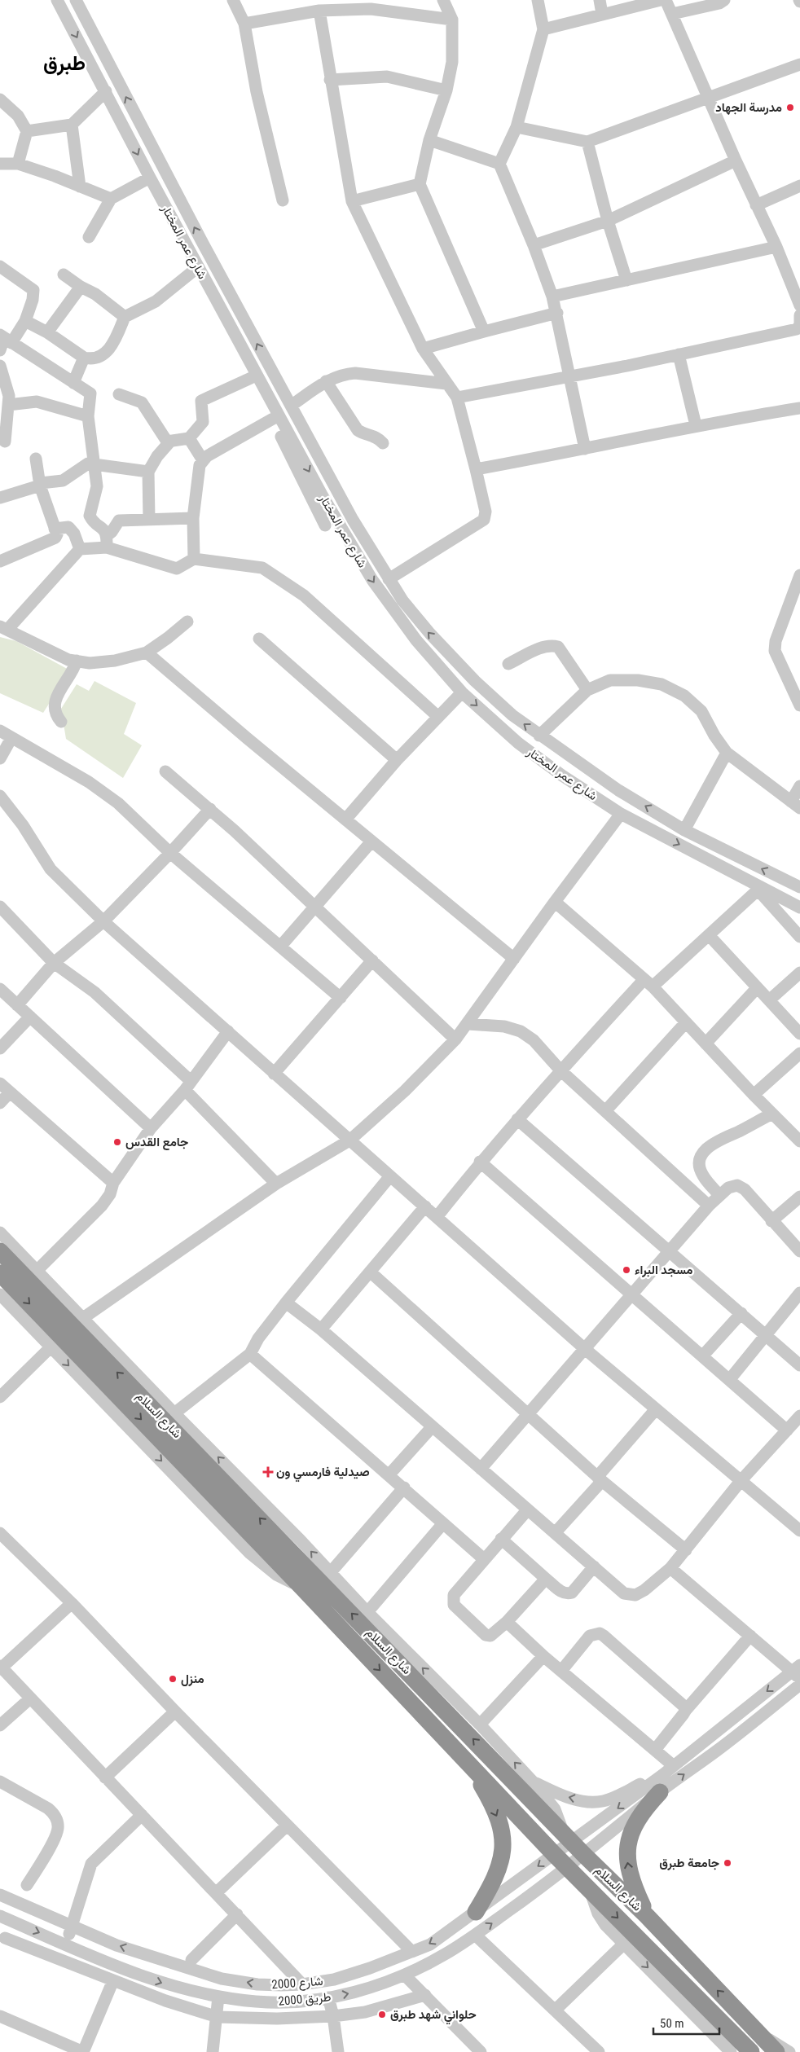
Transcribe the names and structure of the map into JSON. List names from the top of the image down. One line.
{"streets":{"highway":["شارع السلام"],"street":["شارع عمر المختار","شارع 2000","طريق 2000"]},"crossings":[["شارع السلام","شارع 2000"],["شارع السلام","طريق 2000"],["شارع 2000","طريق 2000"]],"districts":["طبرق"],"places":{"other":["مدرسة الجهاد","جامع القدس","مسجد البراء","منزل","جامعة طبرق","حلواني شهد طبرق"],"health":["صيدلية فارمسي ون"]},"scale_bar":"50 m"}
